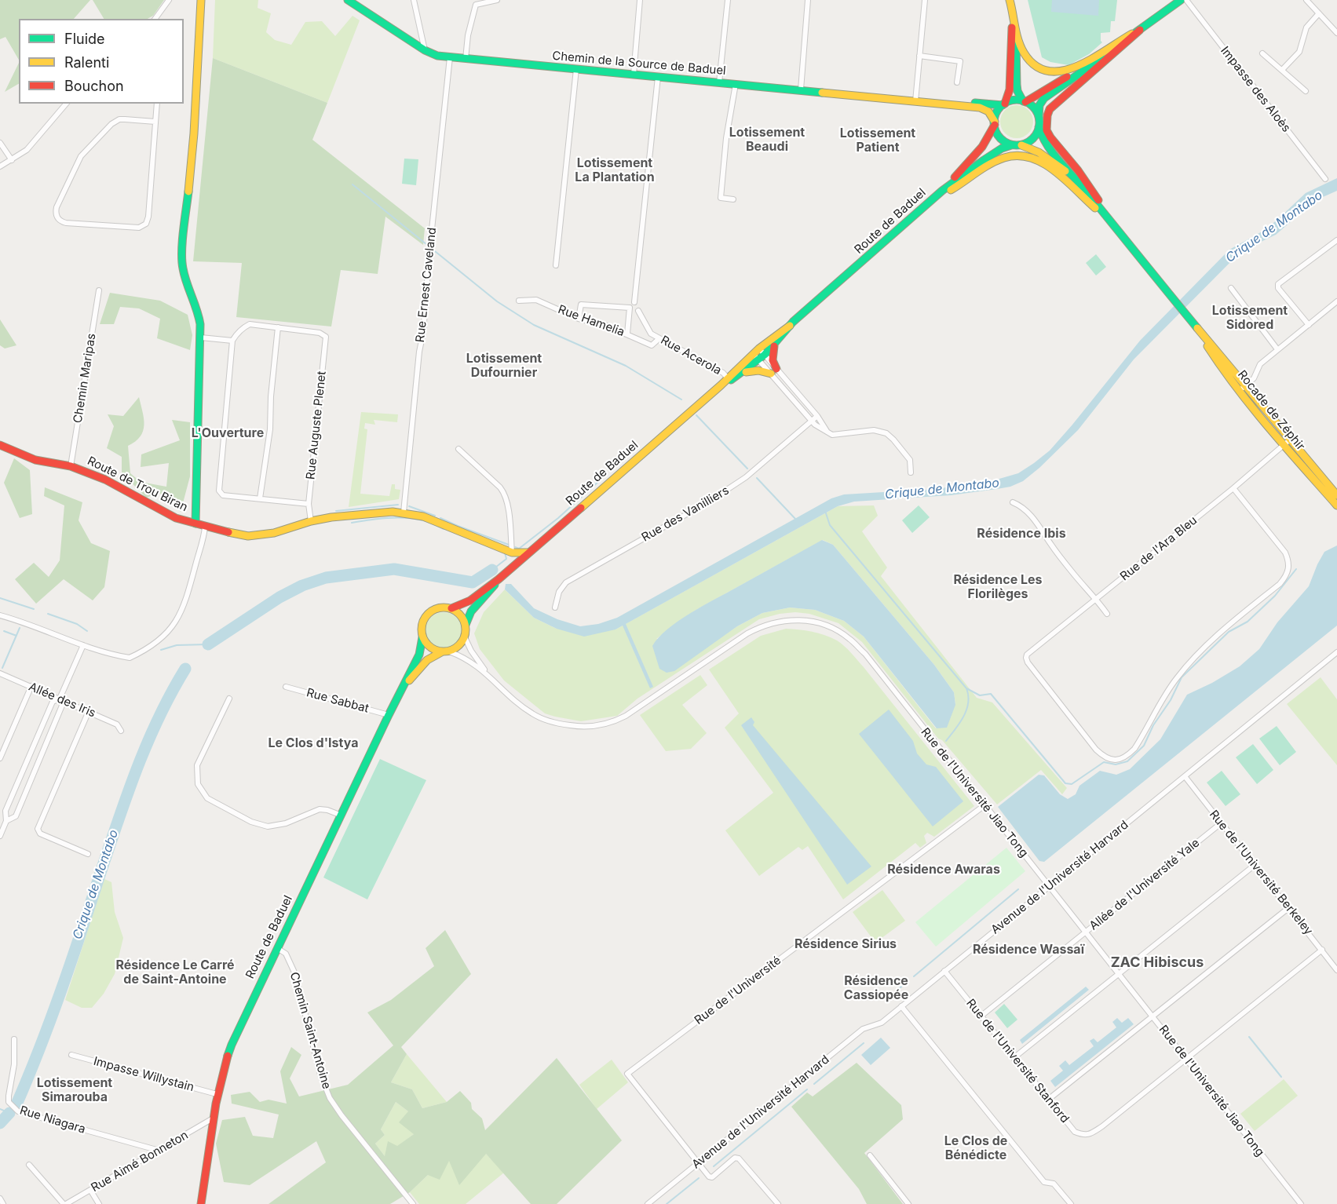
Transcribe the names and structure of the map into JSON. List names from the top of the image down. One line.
{"streets":{"main road":["Chemin de la Source de Baduel","Route de Baduel","Rocade de Zéphir","Route de Trou Biran"],"street":["Impasse des Aloès","Rue Ernest Caveland","Rue Hamelia","Rue Acerola","Chemin Maripas","Rue Auguste Plenet","Rue des Vanilliers","Rue de l'Ara Bleu","Allée des Iris","Rue Sabbat","Rue de l'Université Jiao Tong","Rue de l'Université Berkeley","Avenue de l'Université Harvard","Allée de l'Université Yale","Rue de l'Université","Chemin Saint-Antoine","Rue de l'Université Stanford","Impasse Willystain","Rue Niagara","Rue Aimé Bonneton"]},"crossings":[["Chemin de la Source de Baduel","Route de Baduel"],["Chemin de la Source de Baduel","Rue Ernest Caveland"],["Chemin de la Source de Baduel","Rocade de Zéphir"],["Route de Baduel","Rue Acerola"],["Route de Baduel","Rocade de Zéphir"],["Route de Baduel","Route de Trou Biran"],["Route de Baduel","Rue Sabbat"],["Route de Baduel","Chemin Saint-Antoine"],["Route de Baduel","Impasse Willystain"],["Route de Baduel","Rue Aimé Bonneton"],["Rue Ernest Caveland","Route de Trou Biran"],["Rue Hamelia","Rue Acerola"],["Chemin Maripas","Route de Trou Biran"],["Rocade de Zéphir","Rue de l'Ara Bleu"],["Rue Auguste Plenet","Route de Trou Biran"],["Rue de l'Université Jiao Tong","Avenue de l'Université Harvard"],["Rue de l'Université Jiao Tong","Allée de l'Université Yale"],["Rue de l'Université Jiao Tong","Rue de l'Université"],["Rue de l'Université Jiao Tong","Rue de l'Université Stanford"],["Rue de l'Université Berkeley","Avenue de l'Université Harvard"],["Rue de l'Université Berkeley","Allée de l'Université Yale"],["Rue de l'Université Berkeley","Rue de l'Université Stanford"],["Avenue de l'Université Harvard","Rue de l'Université"],["Avenue de l'Université Harvard","Rue de l'Université Stanford"],["Allée de l'Université Yale","Rue de l'Université Stanford"],["Rue Niagara","Rue Aimé Bonneton"]],"districts":["Lotissement Beaudi","Lotissement Patient","Lotissement La Plantation","Lotissement Sidored","Lotissement Dufournier","L'Ouverture","Résidence Ibis","Résidence Les Florilèges","Le Clos d'Istya","Résidence Awaras","Résidence Sirius","Résidence Wassaï","ZAC Hibiscus","Résidence Le Carré de Saint-Antoine","Résidence Cassiopée","Lotissement Simarouba","Le Clos de Bénédicte"],"water":["Crique de Montabo"],"legend":["Fluide","Ralenti","Bouchon"]}
